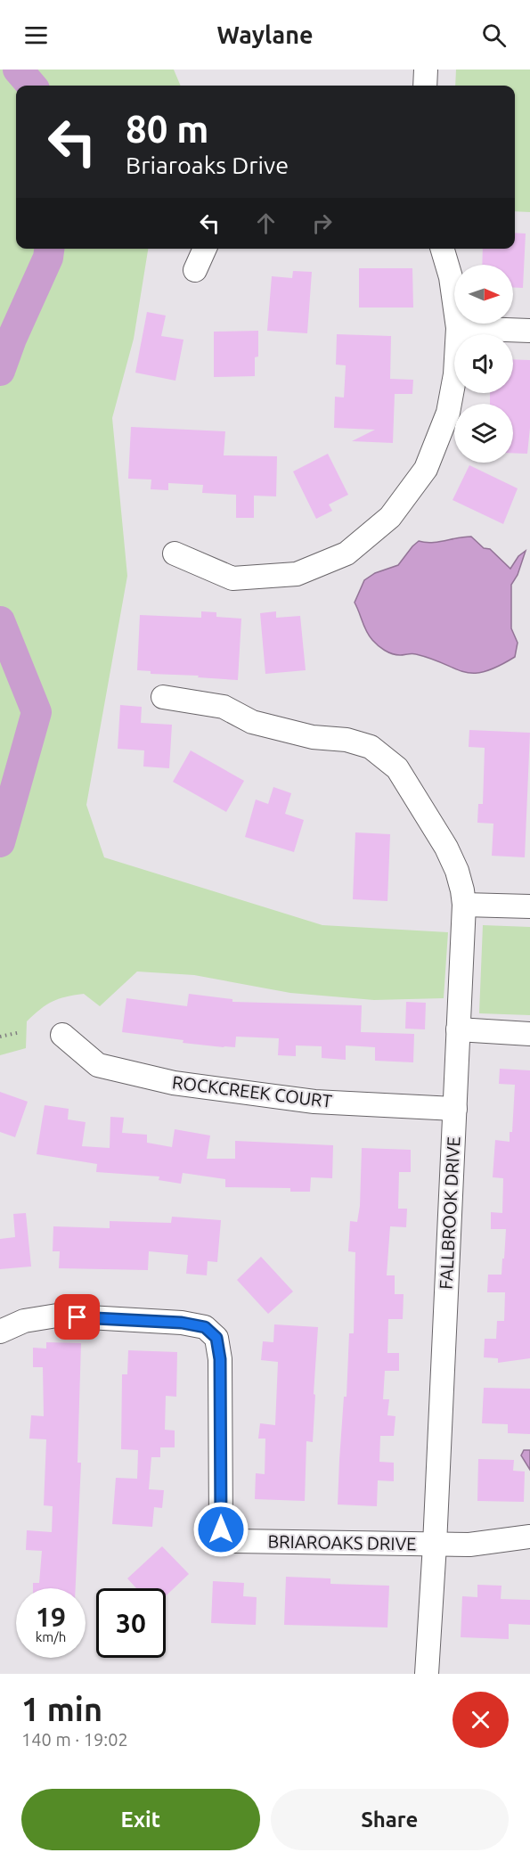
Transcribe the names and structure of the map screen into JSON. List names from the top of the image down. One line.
{"streets":{"street":["ROCKCREEK COURT","FALLBROOK DRIVE","BRIAROAKS DRIVE"]},"crossings":[["ROCKCREEK COURT","FALLBROOK DRIVE"],["FALLBROOK DRIVE","BRIAROAKS DRIVE"]],"north":"right","page":{"header":"Waylane","turn":["80 m","Briaroaks Drive"],"speed":"19 km/h","limit":"30","heading":["1 min","140 m · 19:02"],"buttons":["Exit","Share"]}}
